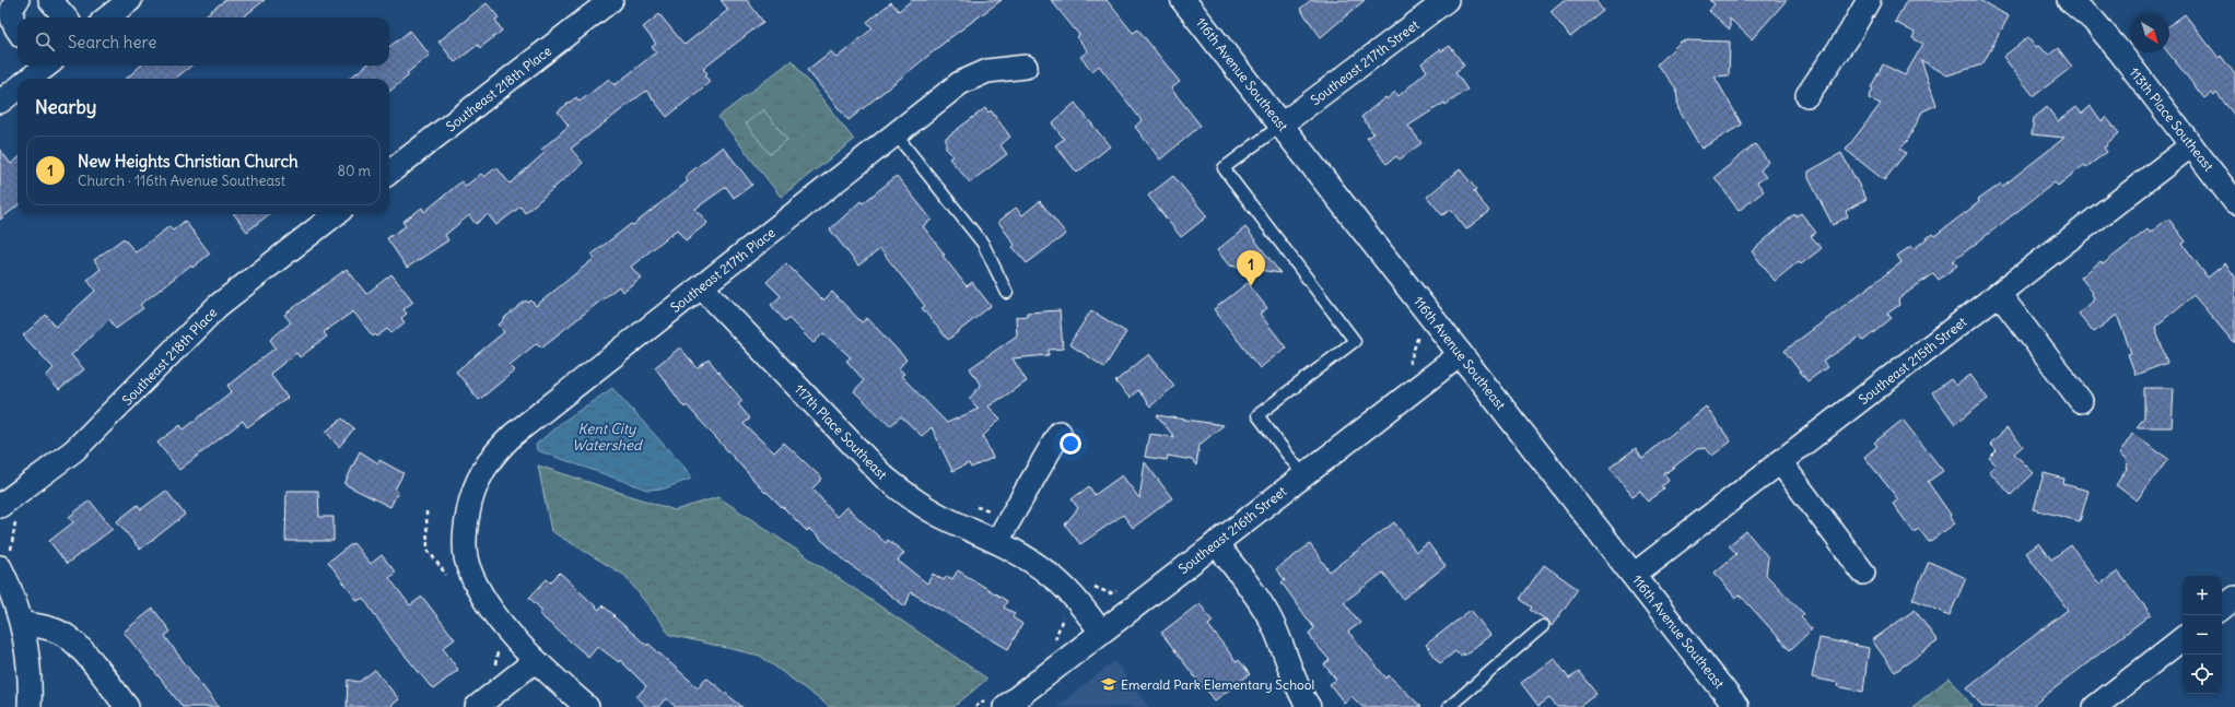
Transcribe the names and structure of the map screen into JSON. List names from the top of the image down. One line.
{"streets":{"main road":["116th Avenue Southeast"],"street":["Southeast 217th Street","Southeast 218th Place","113th Place Southeast","Southeast 217th Place","Southeast 215th Street","117th Place Southeast","Southeast 216th Street"]},"crossings":[["Southeast 217th Street","116th Avenue Southeast"],["116th Avenue Southeast","Southeast 215th Street"],["116th Avenue Southeast","Southeast 216th Street"],["113th Place Southeast","Southeast 215th Street"],["Southeast 217th Place","117th Place Southeast"],["117th Place Southeast","Southeast 216th Street"]],"water":["Kent City Watershed"],"places":{"school or university":["Emerald Park Elementary School"]},"north":"bottom right","page":{"search":"Search here","heading":"Nearby","list":[{"mark":"1","name":"New Heights Christian Church","note":"Church · 116th Avenue Southeast","value":"80 m"}],"pins":"1","map_buttons":["+","−"]}}
